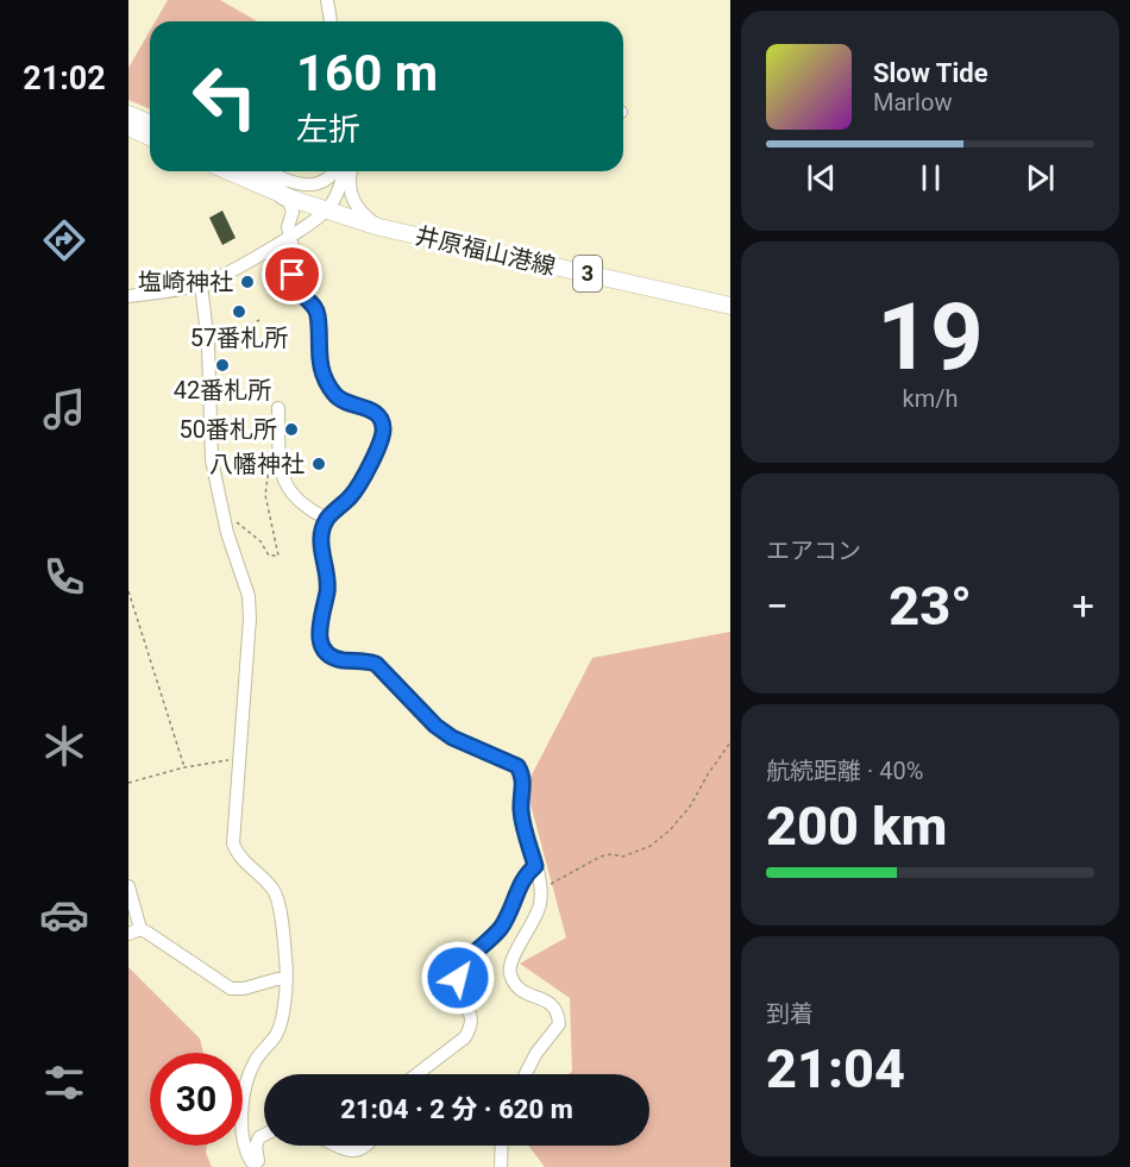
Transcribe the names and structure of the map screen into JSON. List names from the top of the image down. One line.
{"streets":{"main road":["井原福山港線","3"]},"places":["塩崎神社","57番札所","42番札所","50番札所","八幡神社"],"page":{"tabs":"21:02","turn":["160 m","左折"],"song":["Slow Tide","Marlow"],"tile":[["19","km/h"],"エアコン",["航続距離 · 40%","200 km"],["到着","21:04"]],"heat":["−","23°","+"],"limit":"30","trip":"21:04 · 2 分 · 620 m"}}
